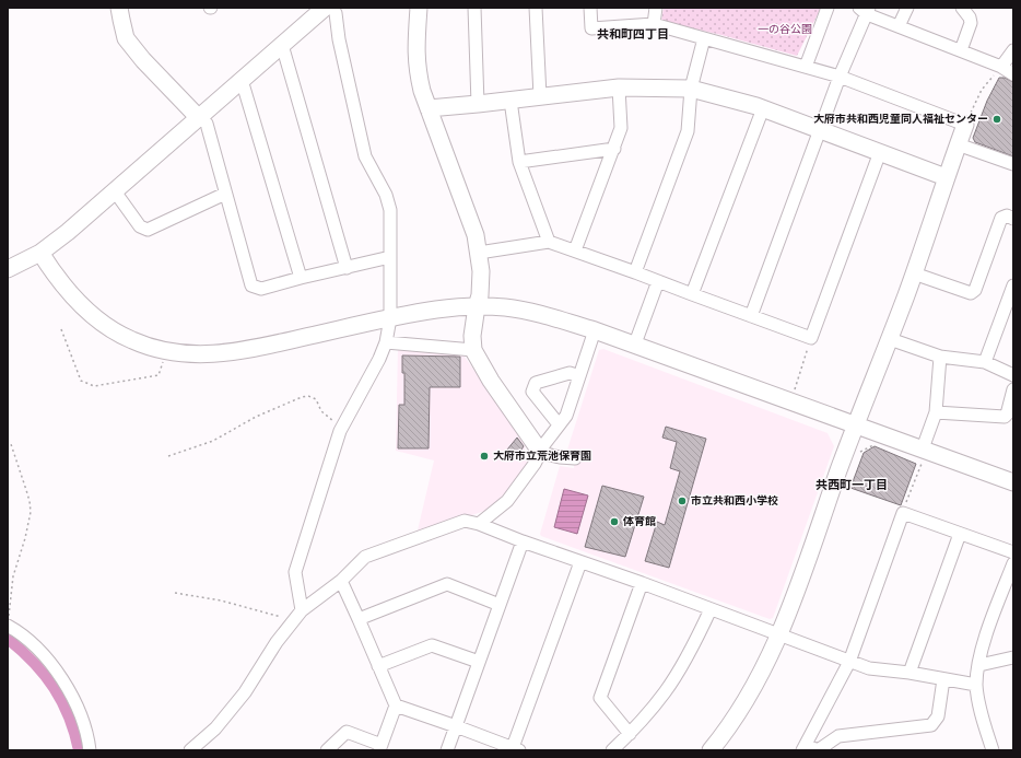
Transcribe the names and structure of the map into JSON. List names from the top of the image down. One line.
{"districts":["共和町四丁目","共西町一丁目"],"parks":["一の谷公園"],"places":["大府市共和西児童同人福祉センター","大府市立荒池保育園","市立共和西小学校","体育館"]}
